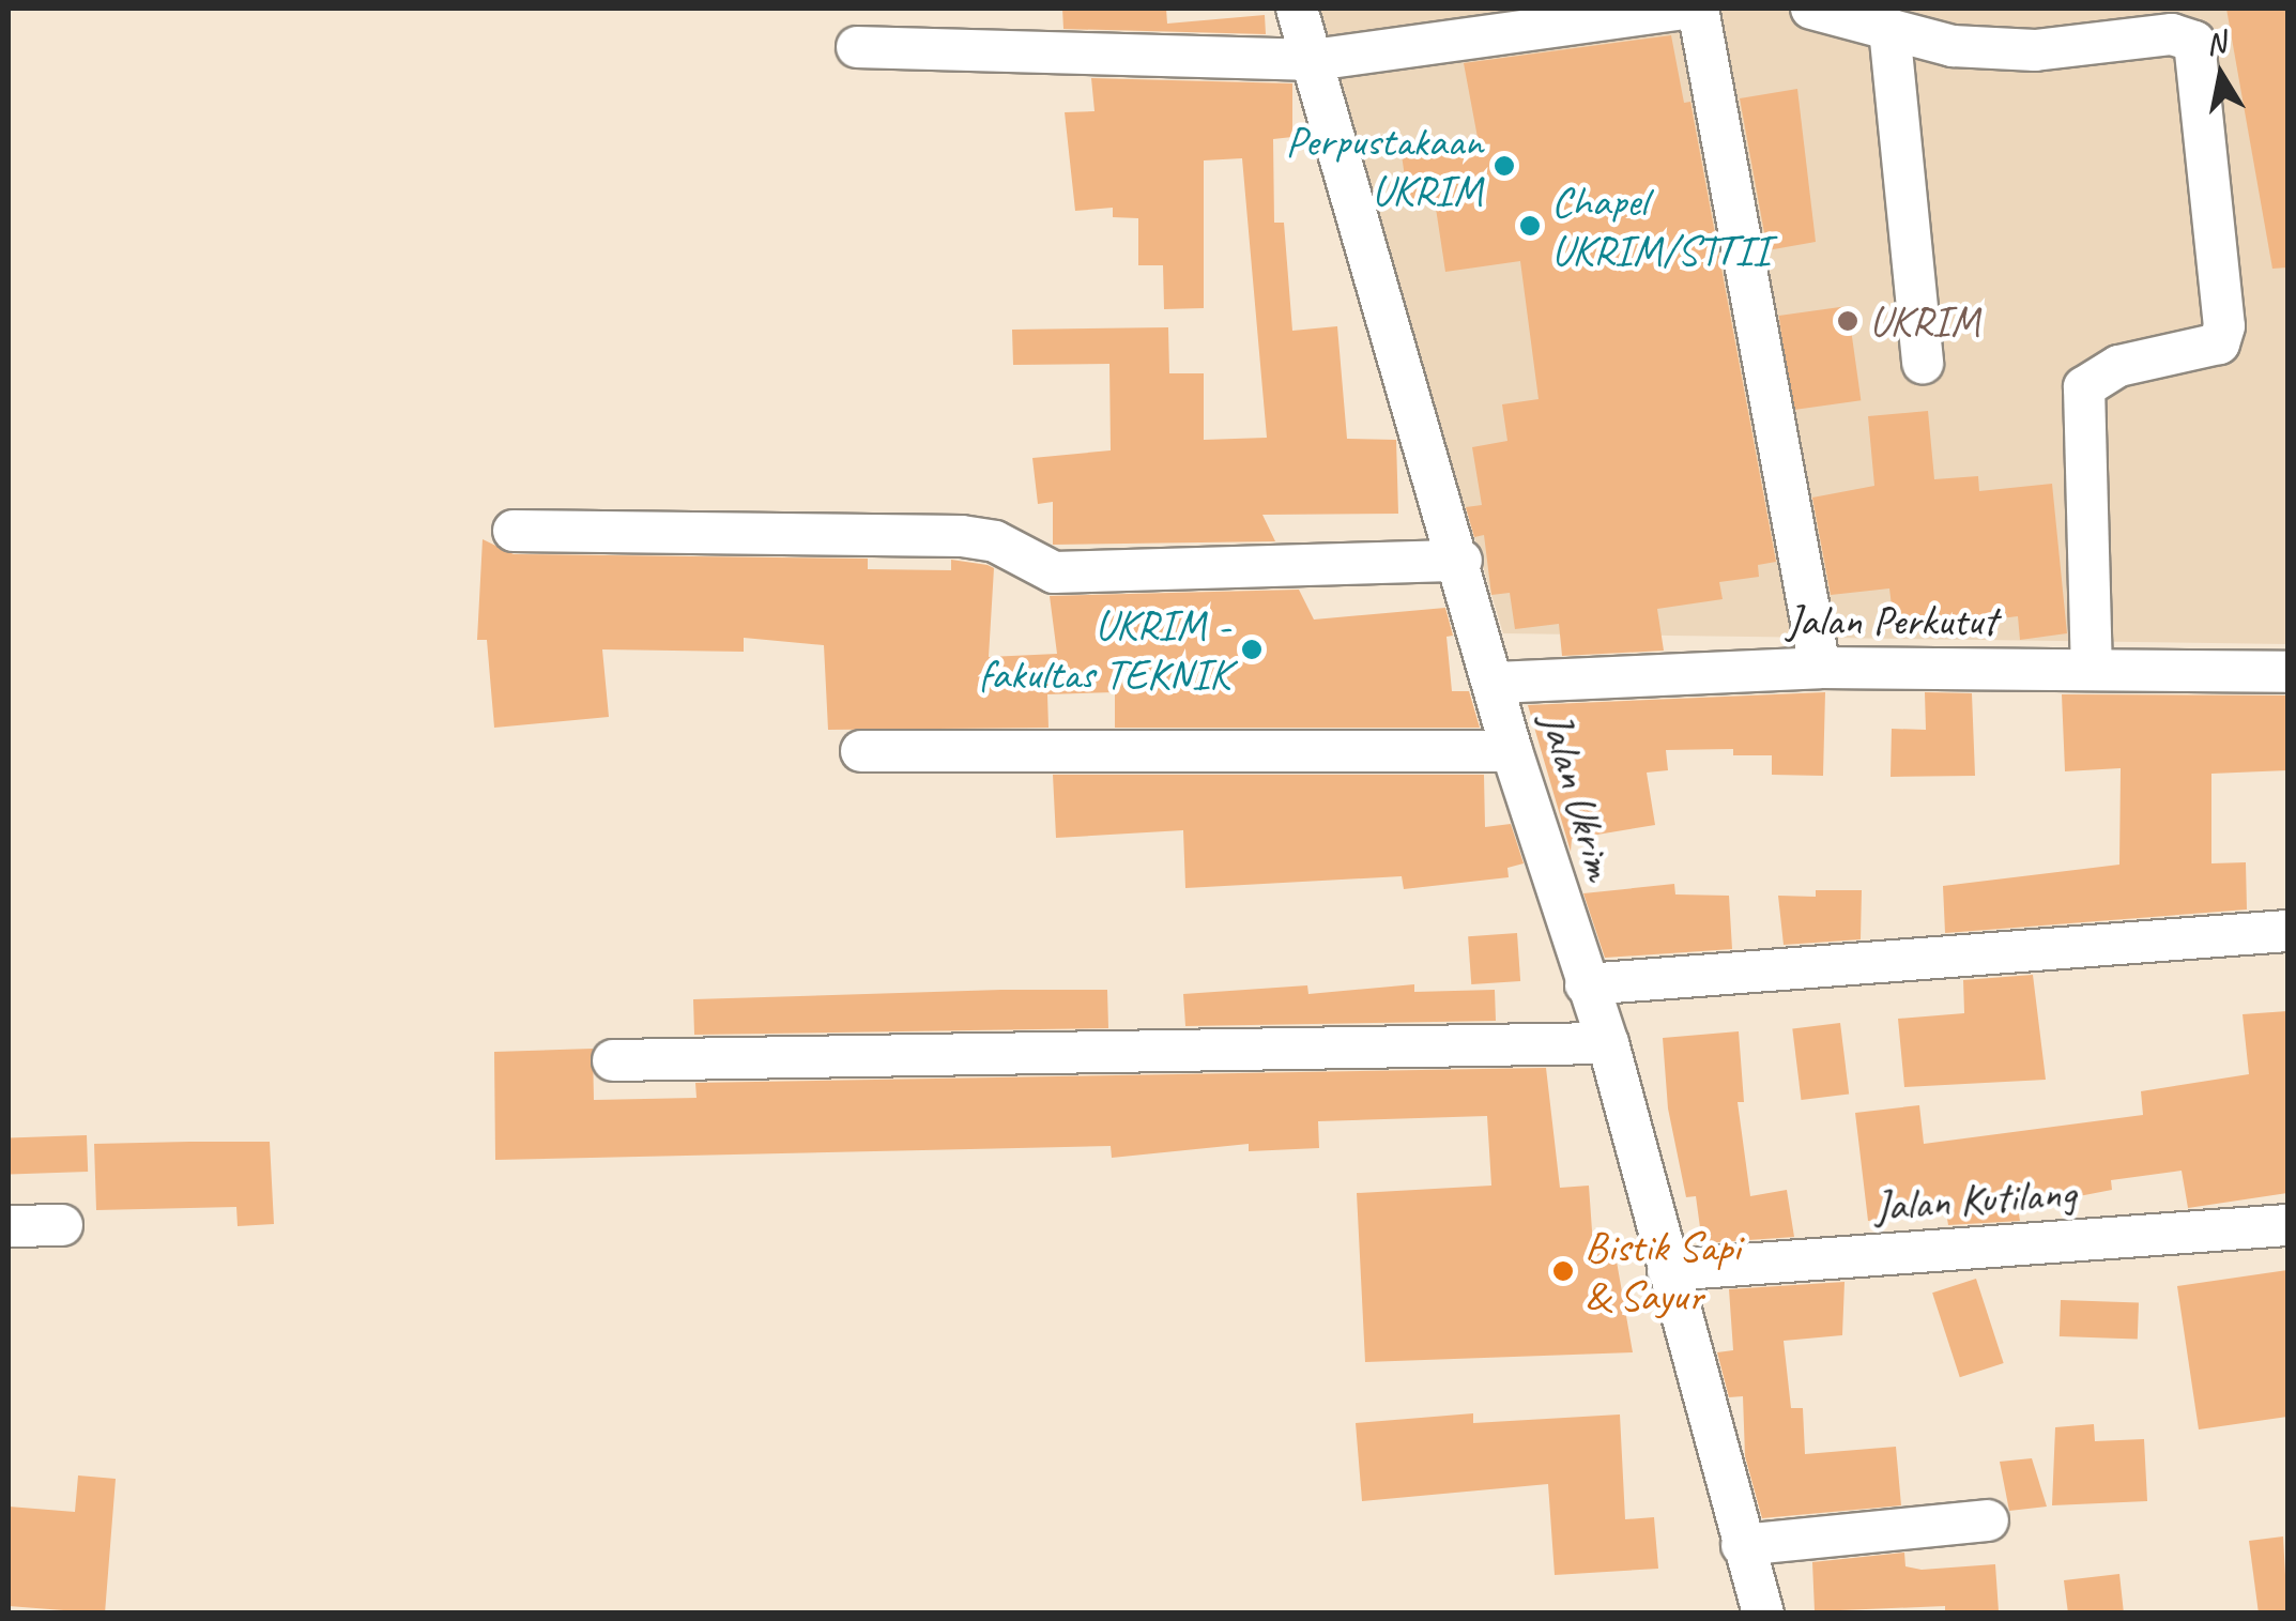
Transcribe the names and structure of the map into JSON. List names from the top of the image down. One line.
{"streets":{"street":["Jalan Perkutut","Jalan Ukrim","Jalan Kutilang"]},"crossings":[["Jalan Perkutut","Jalan Ukrim"],["Jalan Ukrim","Jalan Kutilang"]],"places":["Perpustakaan UKRIM","Chapel UKRIM/STTII","UKRIM","UKRIM - fakultas TEKNIK","Bistik Sapi & Sayur"],"north":"top"}
